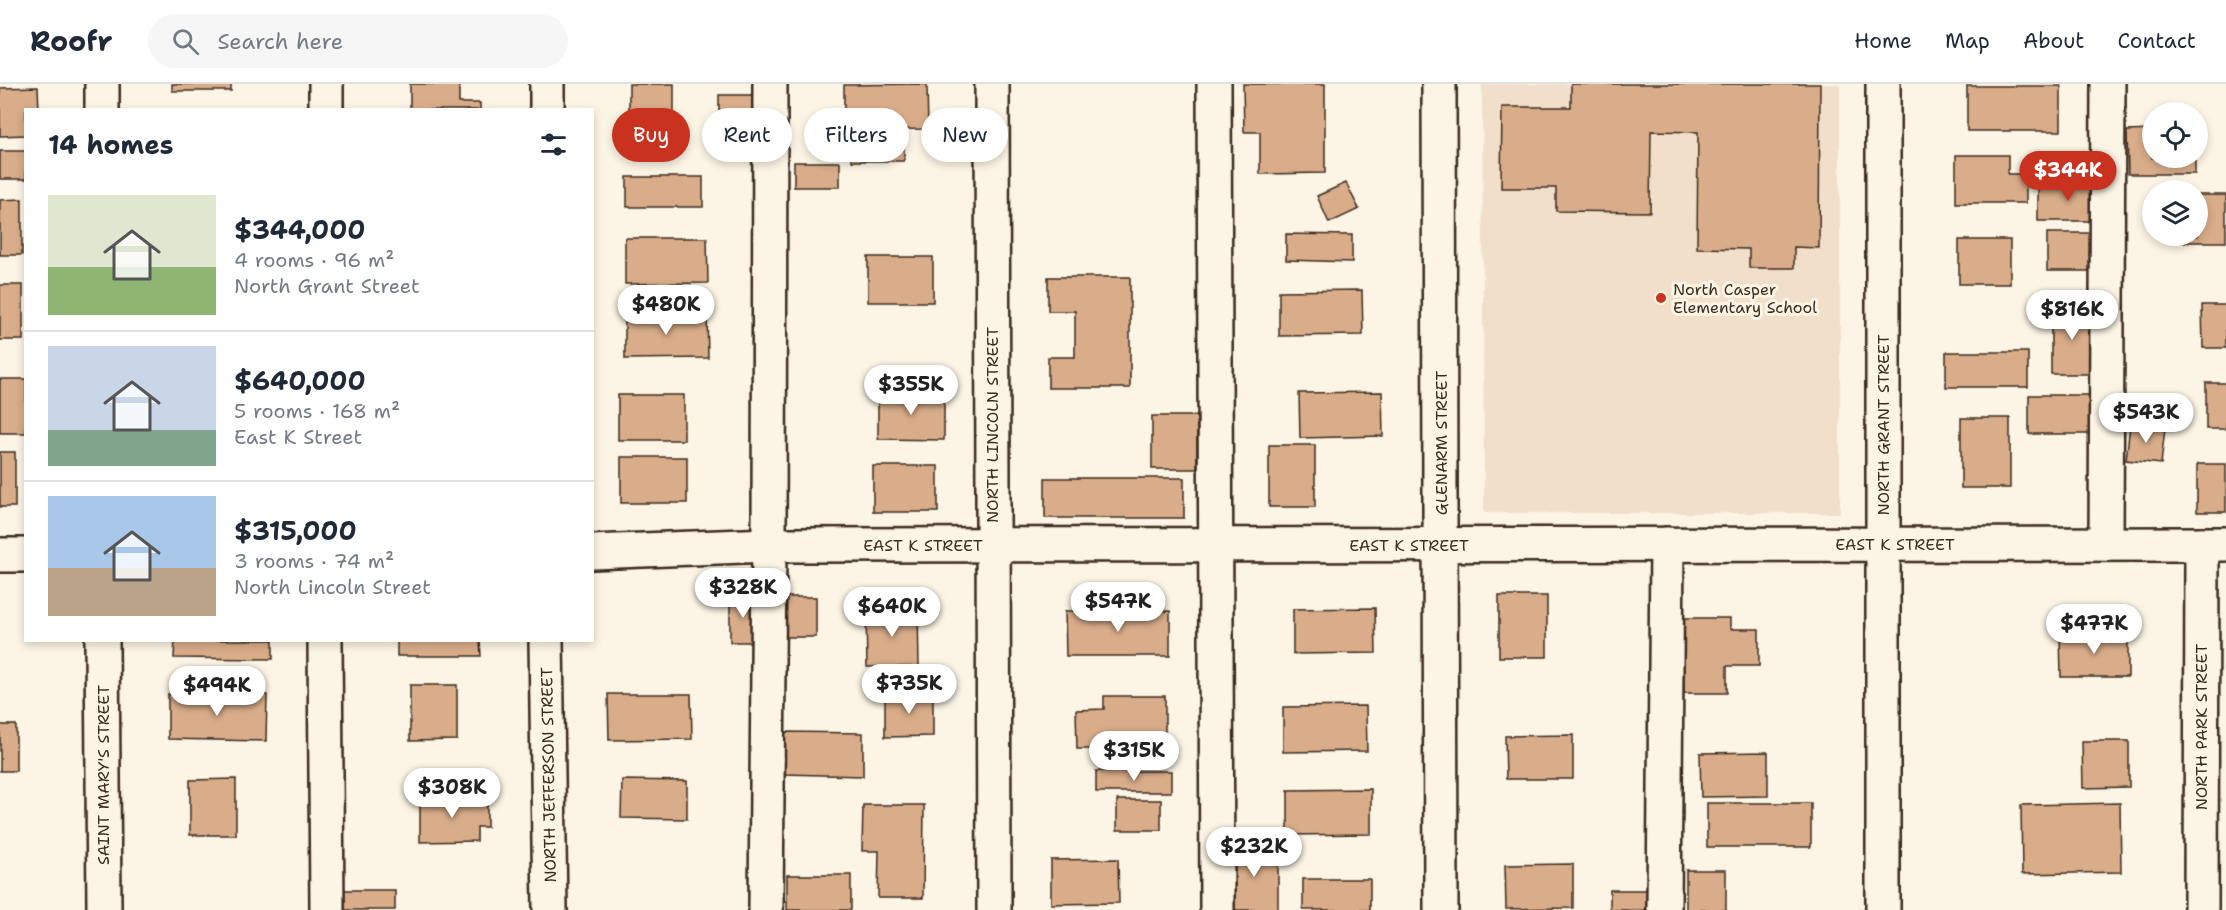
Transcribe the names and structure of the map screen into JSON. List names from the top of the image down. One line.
{"streets":{"street":["NORTH LINCOLN STREET","NORTH GRANT STREET","GLENARM STREET","EAST K STREET","NORTH PARK STREET","SAINT MARY'S STREET","NORTH JEFFERSON STREET"]},"crossings":[["NORTH LINCOLN STREET","EAST K STREET"],["NORTH GRANT STREET","EAST K STREET"],["GLENARM STREET","EAST K STREET"],["EAST K STREET","NORTH PARK STREET"]],"places":["North Casper Elementary School"],"page":{"header":"Roofr","search":"Search here","nav":["Home","Map","About","Contact"],"chip":["Buy","Rent","Filters","New"],"heading":"14 homes","price":["$344K","$480K","$816K","$355K","$543K","$328K","$547K","$640K","$477K","$735K","$494K","$315K","$308K","$232K"],"list":[{"name":"$344,000","note":"4 rooms · 96 m² · North Grant Street"},{"name":"$640,000","note":"5 rooms · 168 m² · East K Street"},{"name":"$315,000","note":"3 rooms · 74 m² · North Lincoln Street"}]}}
